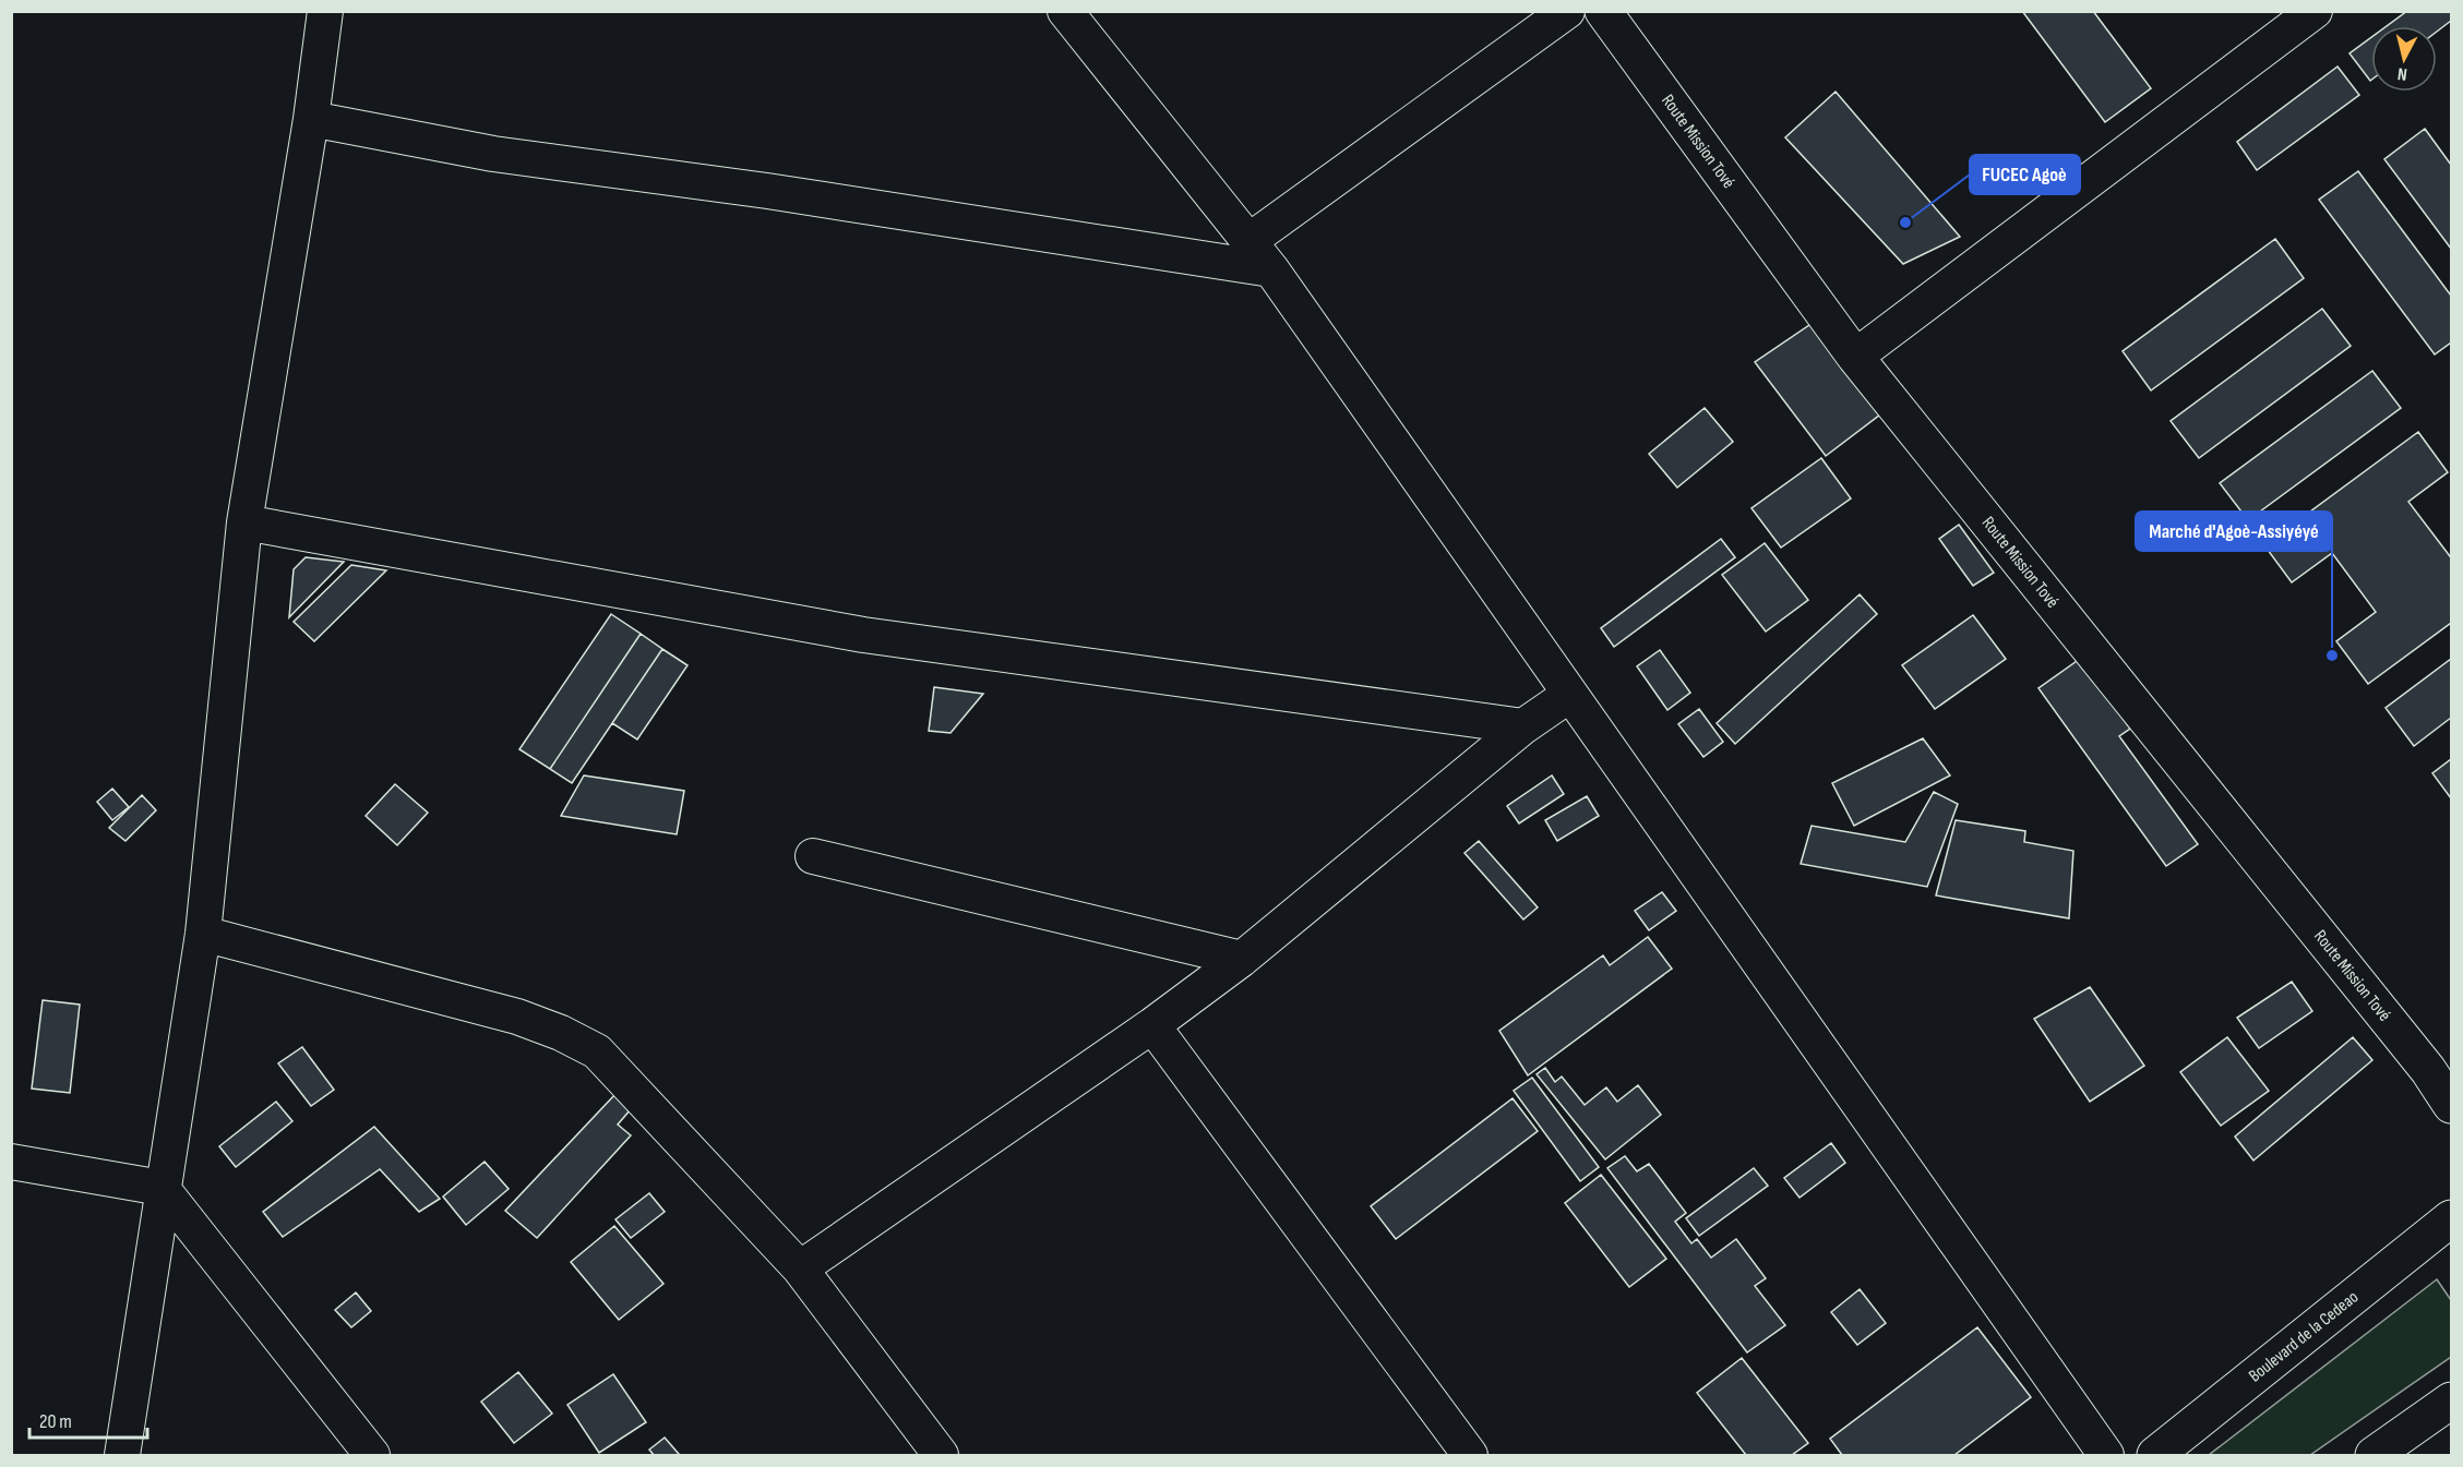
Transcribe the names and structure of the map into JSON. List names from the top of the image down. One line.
{"streets":{"street":["Route Mission Tové","Boulevard de la Cedeao"]},"places":["FUCEC Agoè","Marché d'Agoè-Assiyéyé"],"scale_bar":"20 m","north":"bottom"}
